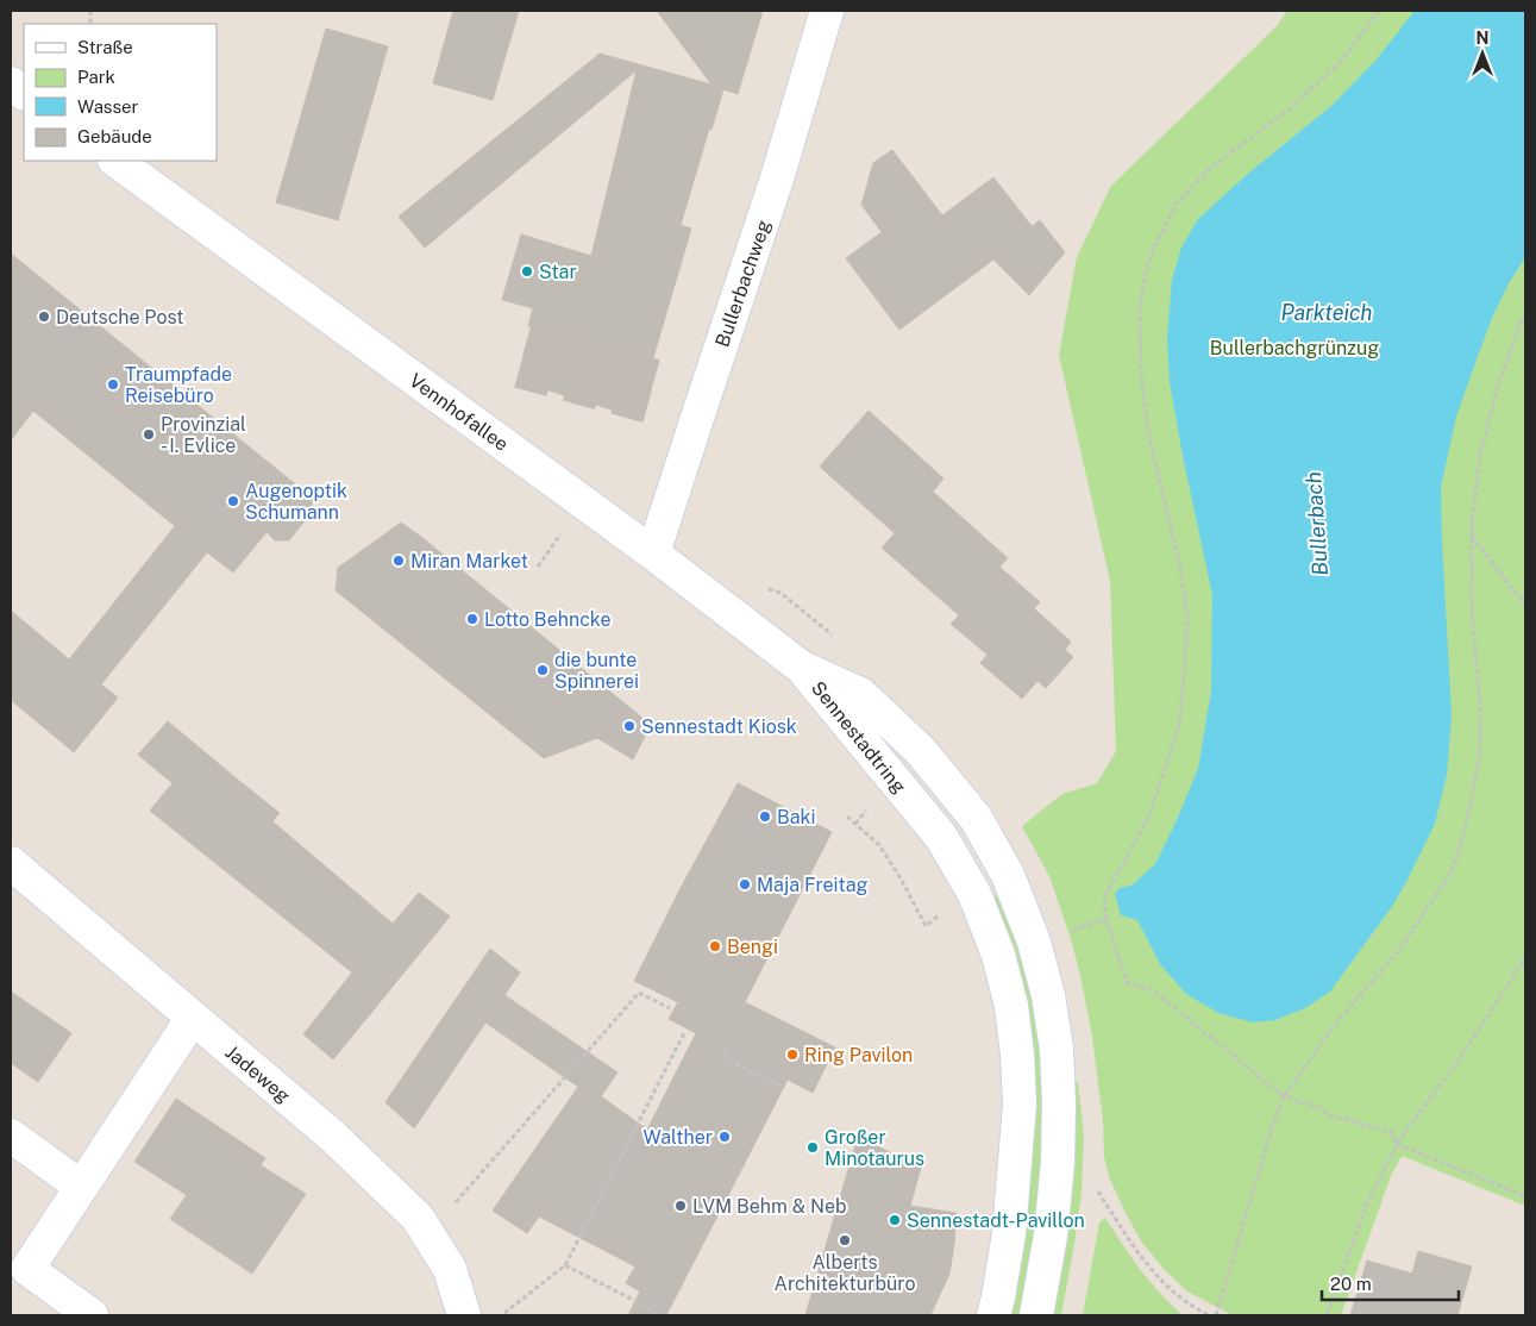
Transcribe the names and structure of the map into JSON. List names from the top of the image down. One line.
{"streets":{"street":["Bullerbachweg","Vennhofallee","Sennestadtring","Jadeweg"]},"crossings":[["Bullerbachweg","Vennhofallee"],["Vennhofallee","Sennestadtring"]],"water":["Parkteich","Bullerbach"],"parks":["Bullerbachgrünzug"],"places":["Star","Deutsche Post","Traumpfade Reisebüro","Provinzial - I. Evlice","Augenoptik Schumann","Miran Market","Lotto Behncke","die bunte Spinnerei","Sennestadt Kiosk","Baki","Maja Freitag","Bengi","Ring Pavilon","Walther","Großer Minotaurus","LVM Behm & Neb","Sennestadt-Pavillon","Alberts Architekturbüro"],"legend":["Straße","Park","Wasser","Gebäude"],"scale_bar":"20 m","north":"top"}
